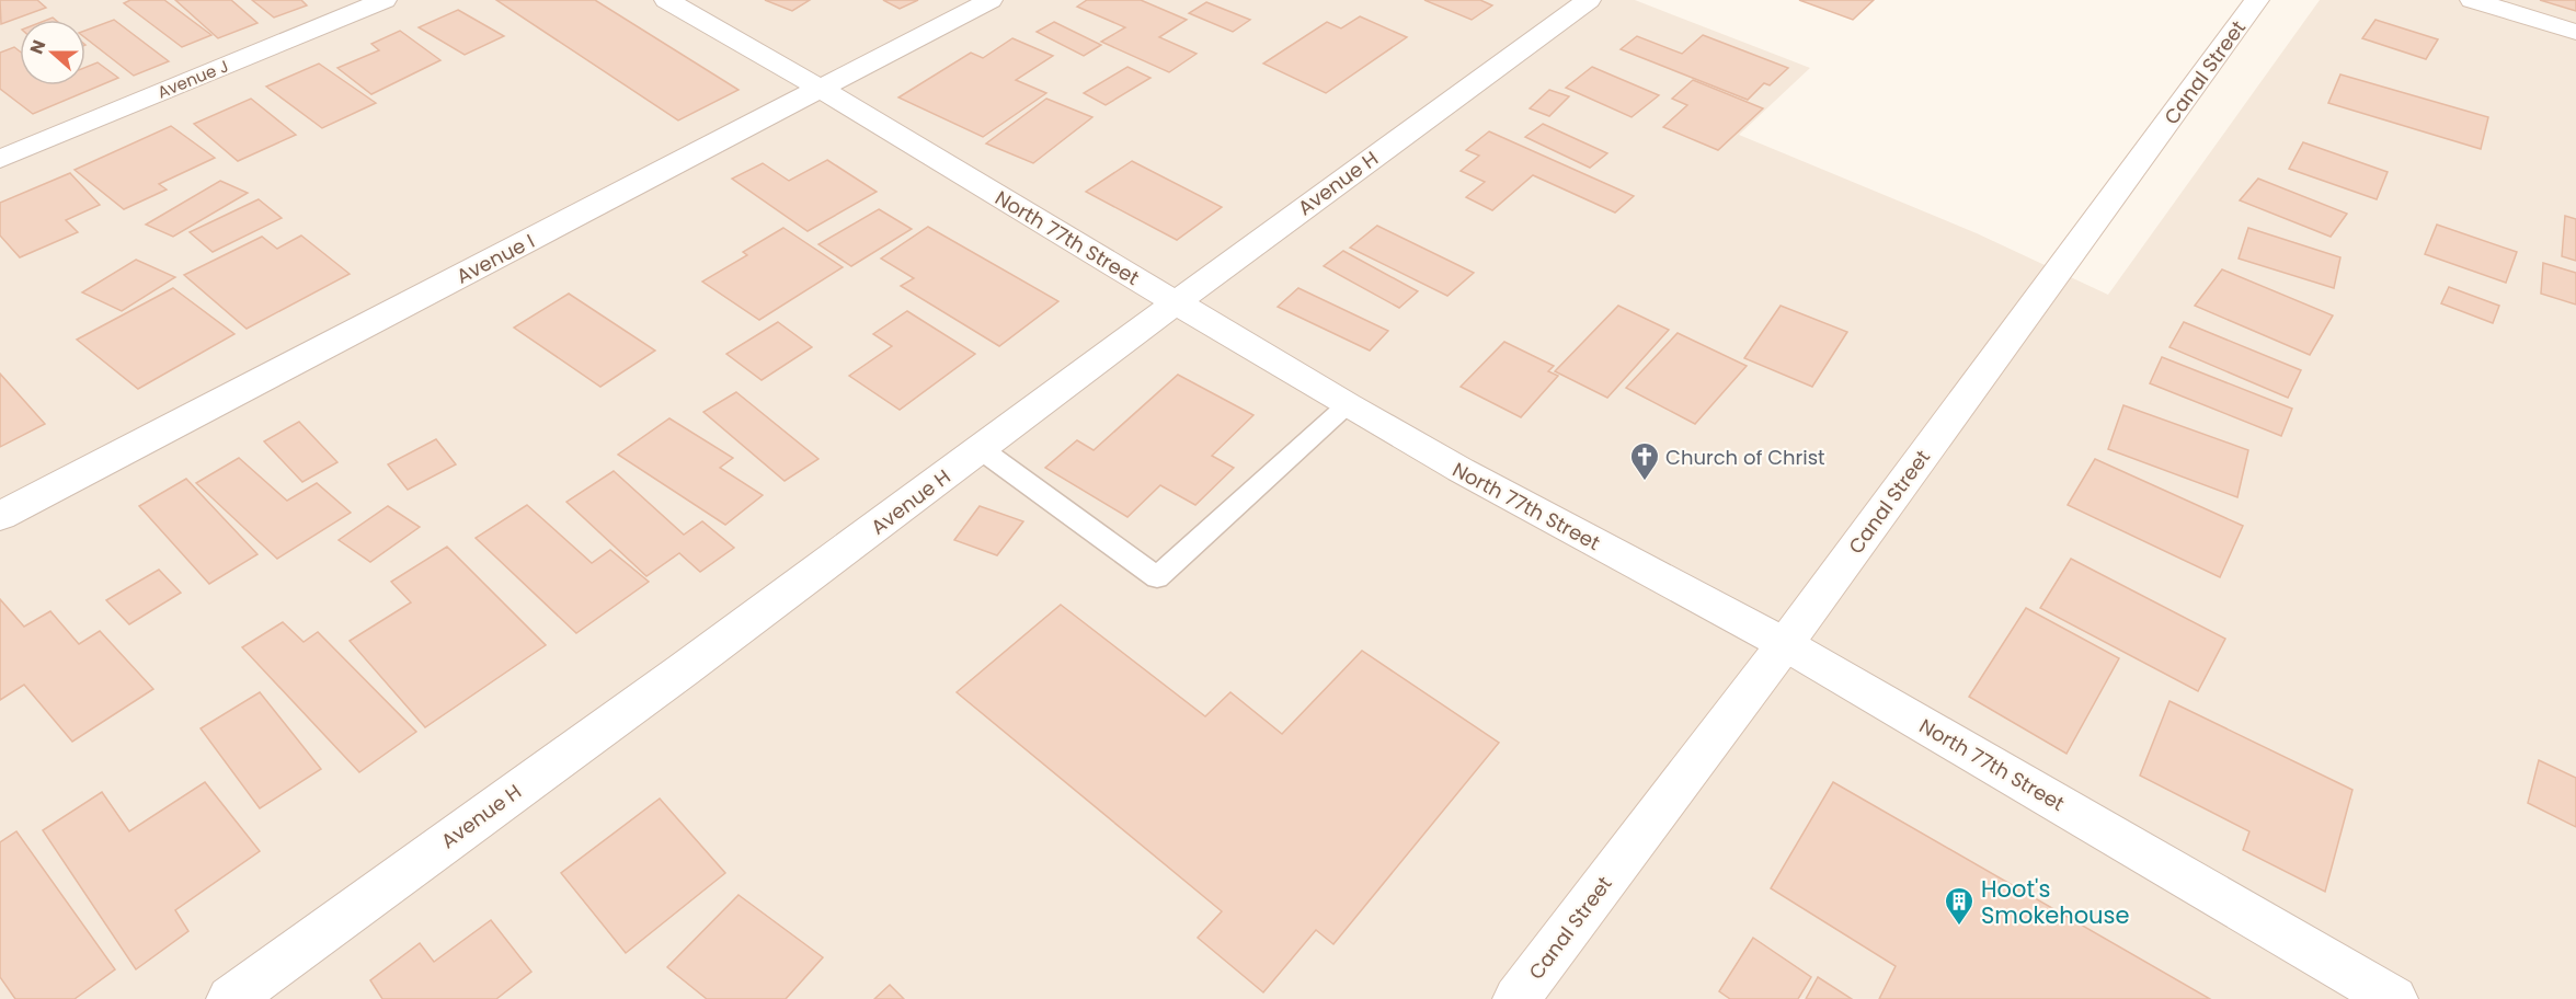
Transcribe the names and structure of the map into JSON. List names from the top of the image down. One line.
{"streets":{"street":["Canal Street","Avenue J","Avenue H","North 77th Street","Avenue I"]},"crossings":[["Canal Street","North 77th Street"],["Avenue H","North 77th Street"],["North 77th Street","Avenue I"]],"places":{"church":["Church of Christ"],"building":["Hoot's Smokehouse"]},"north":"left"}
